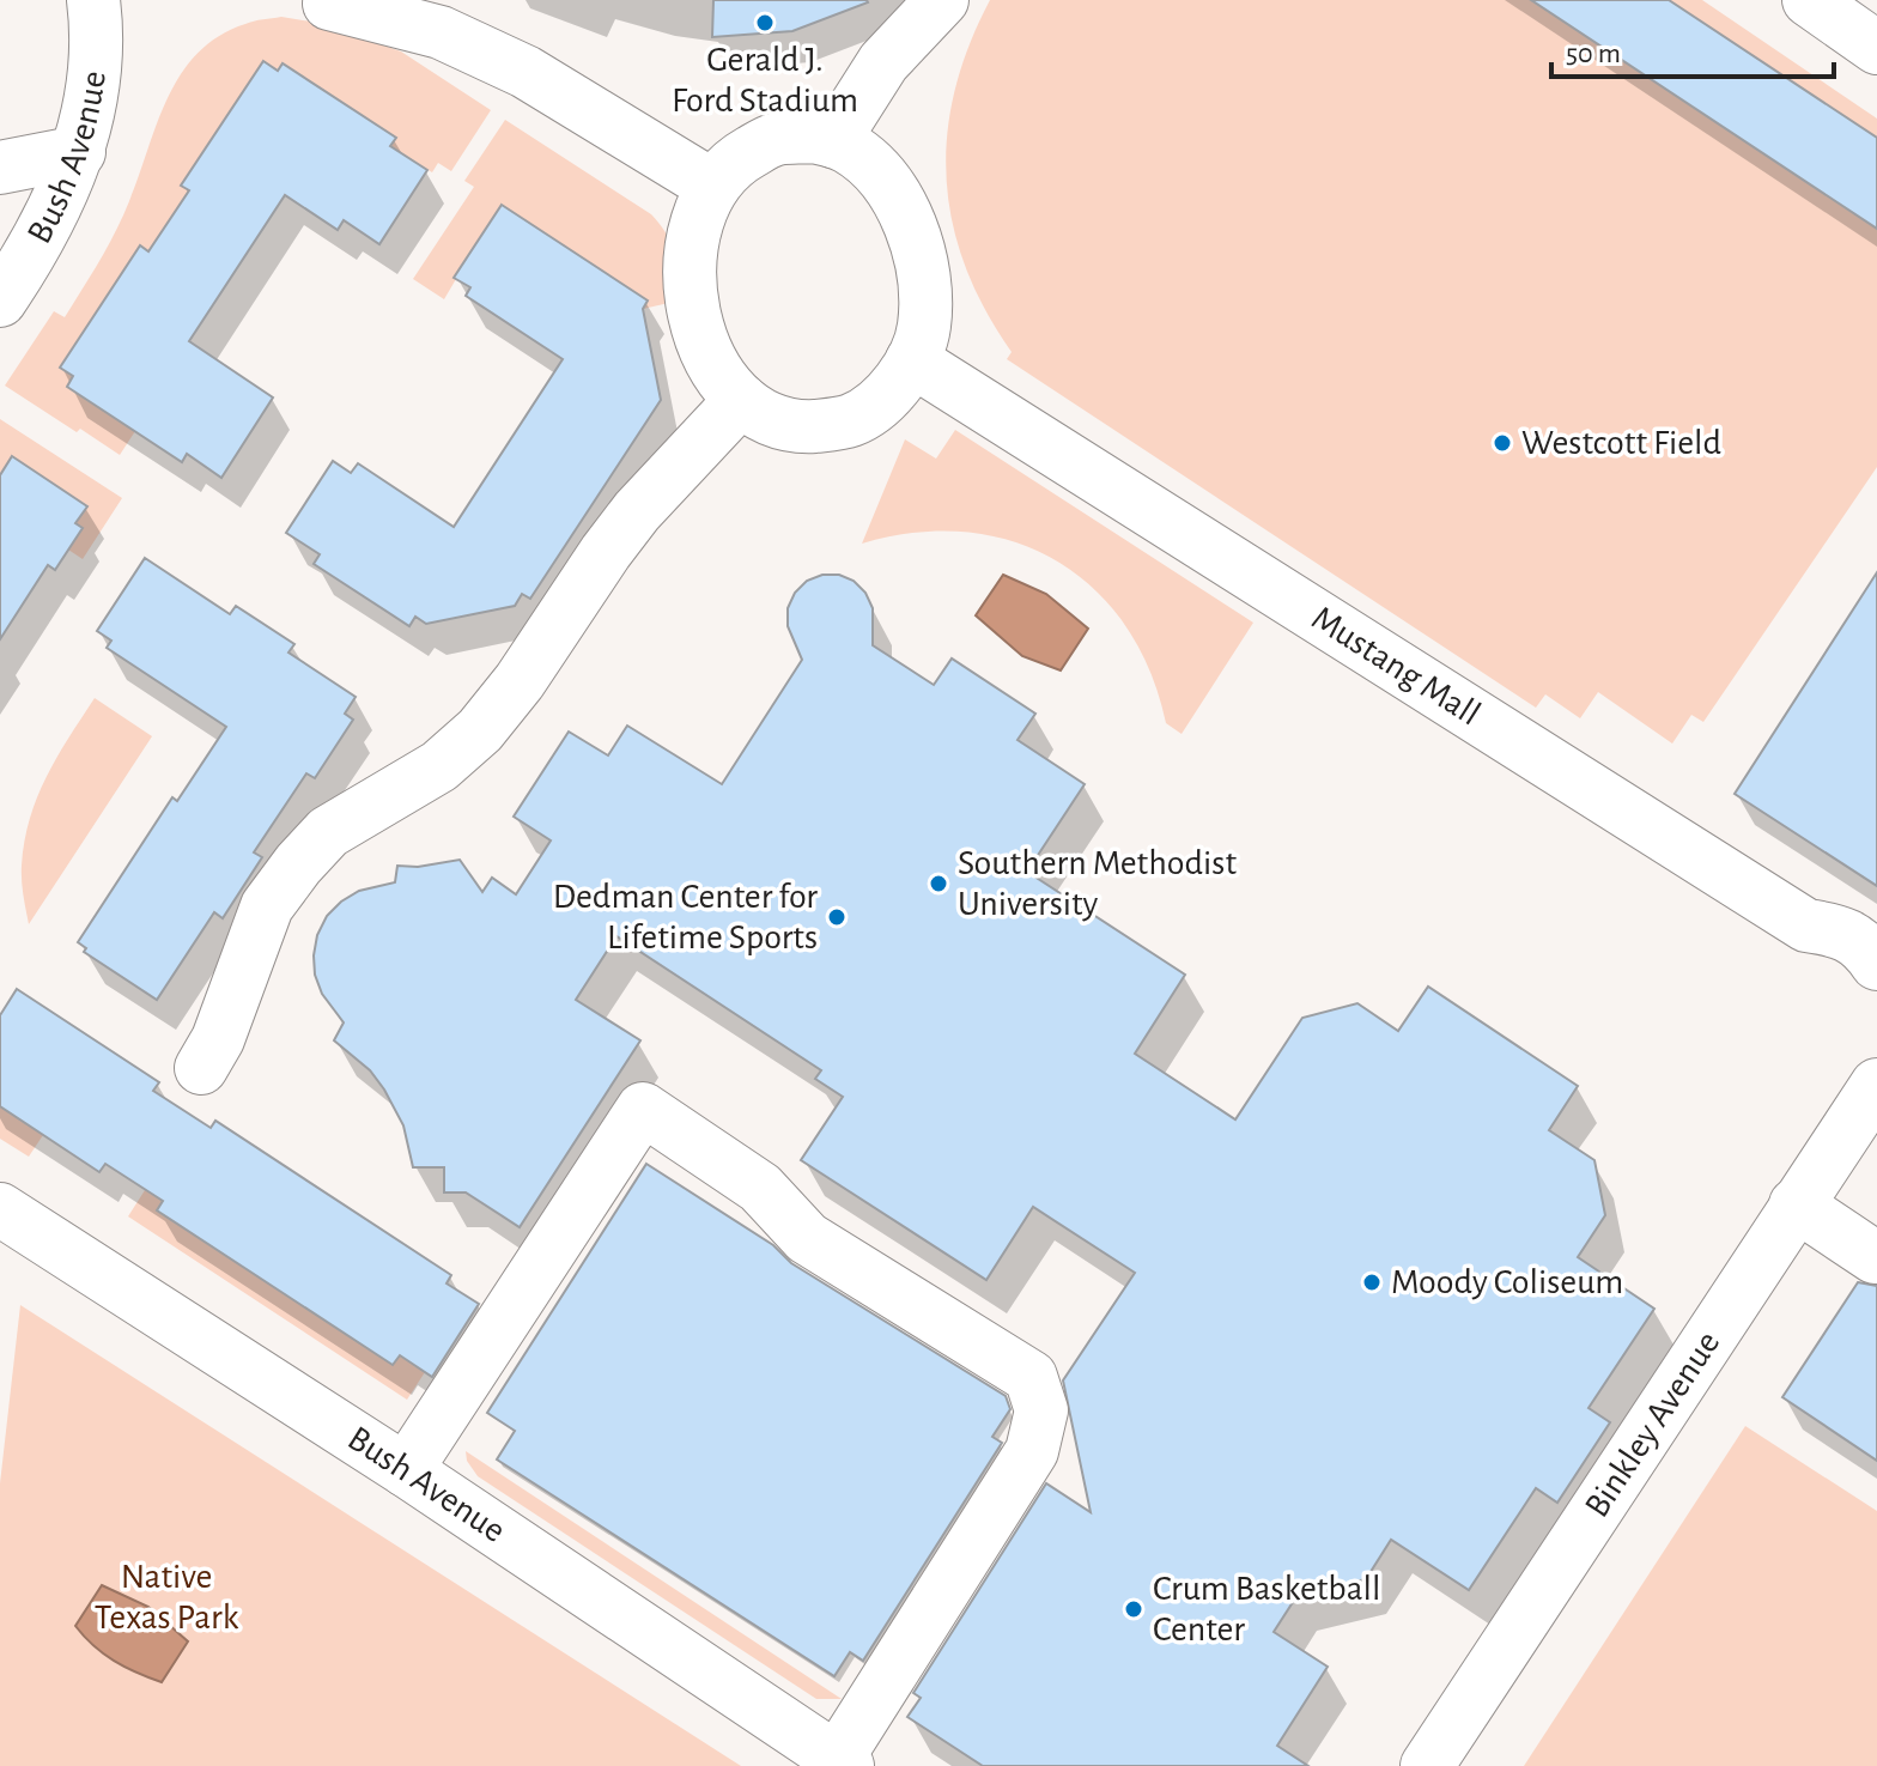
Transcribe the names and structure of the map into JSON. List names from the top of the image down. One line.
{"streets":{"street":["Bush Avenue","Mustang Mall","Binkley Avenue"]},"parks":["Native Texas Park"],"places":["Gerald J. Ford Stadium","Westcott Field","Southern Methodist University","Dedman Center for Lifetime Sports","Moody Coliseum","Crum Basketball Center"],"scale_bar":"50 m"}
